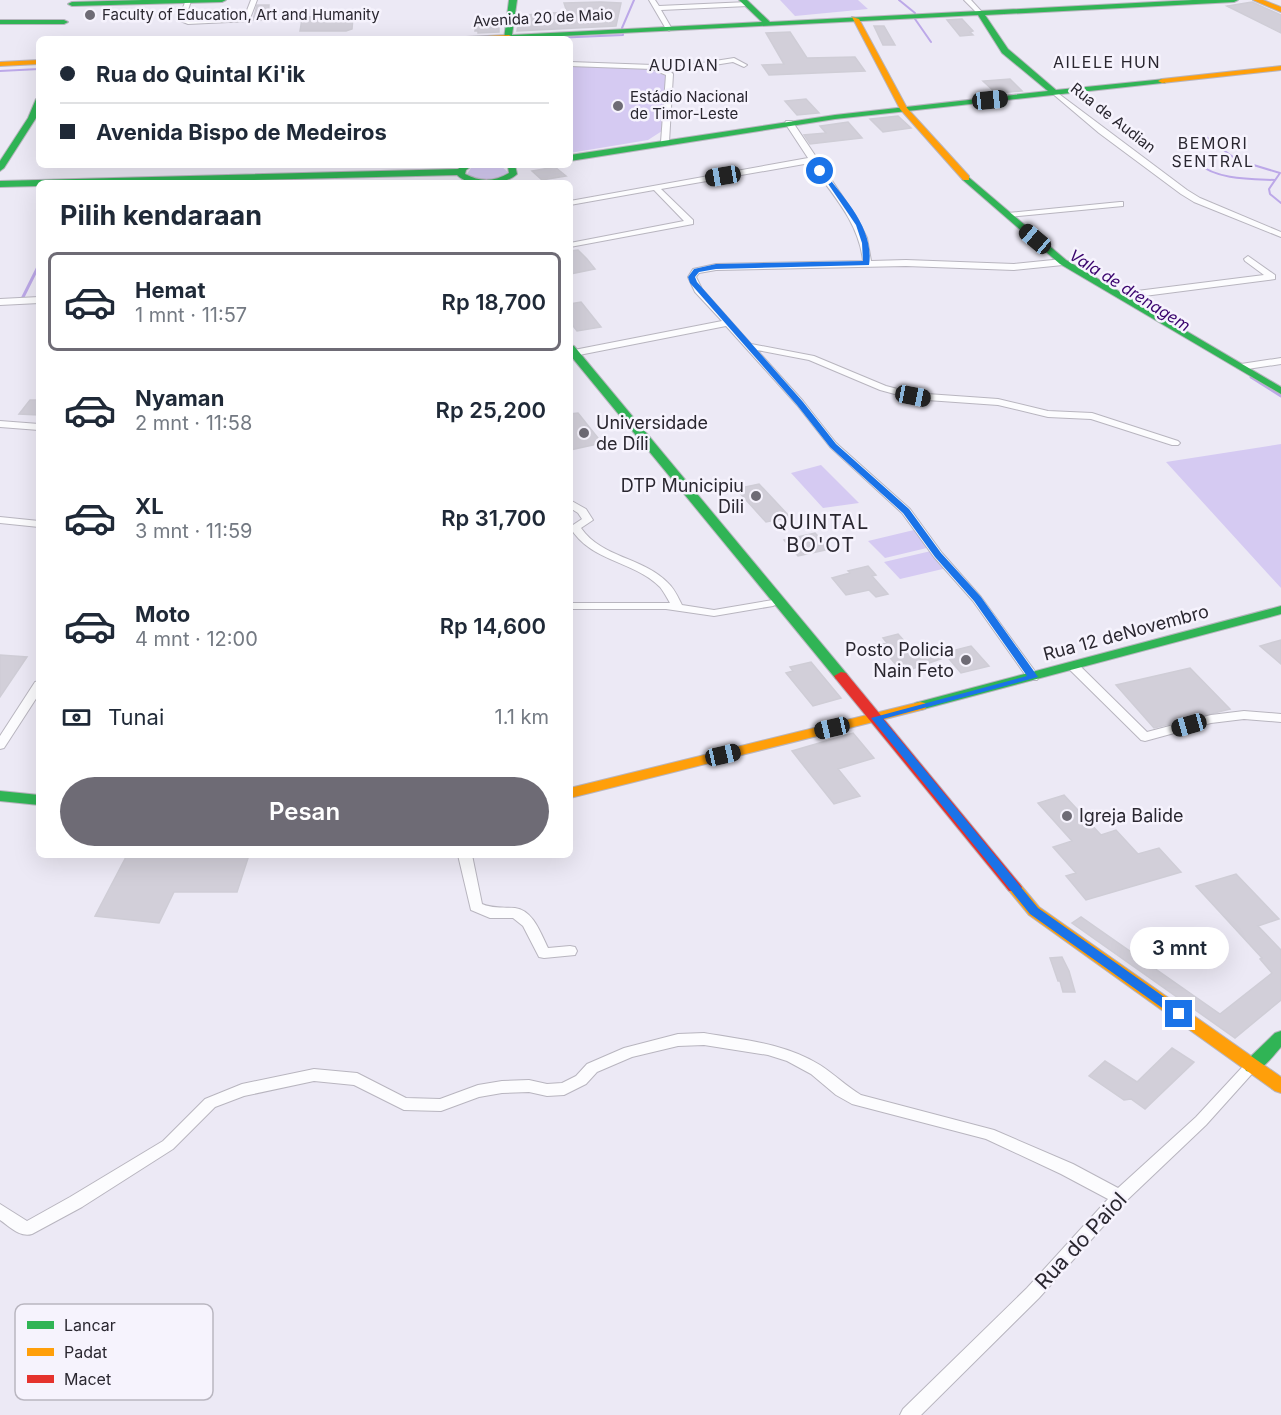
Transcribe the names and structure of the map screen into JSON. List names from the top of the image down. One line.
{"streets":{"main road":["Avenida 20 de Maio","Rua de Audian","Rua 12 deNovembro"],"street":["Rua do Paiol"]},"crossings":[["Avenida 20 de Maio","Rua de Audian"]],"districts":["AILELE HUN","AUDIAN","BEMORI SENTRAL","QUINTAL BO'OT"],"water":["Vala de drenagem"],"places":["Faculty of Education, Art and Humanity","Estádio Nacional de Timor-Leste","Universidade de Díli","DTP Municipiu Dili","Posto Policia Nain Feto","Igreja Balide"],"legend":["Lancar","Padat","Macet"],"page":{"banner":["Rua do Quintal Ki'ik","Avenida Bispo de Medeiros"],"heading":"Pilih kendaraan","list":[{"name":"Hemat","note":"1 mnt · 11:57","value":"Rp 18,700"},{"name":"Nyaman","note":"2 mnt · 11:58","value":"Rp 25,200"},{"name":"XL","note":"3 mnt · 11:59","value":"Rp 31,700"},{"name":"Moto","note":"4 mnt · 12:00","value":"Rp 14,600"}],"pay":["Tunai","1.1 km"],"buttons":"Pesan","bubble":"3 mnt"}}
